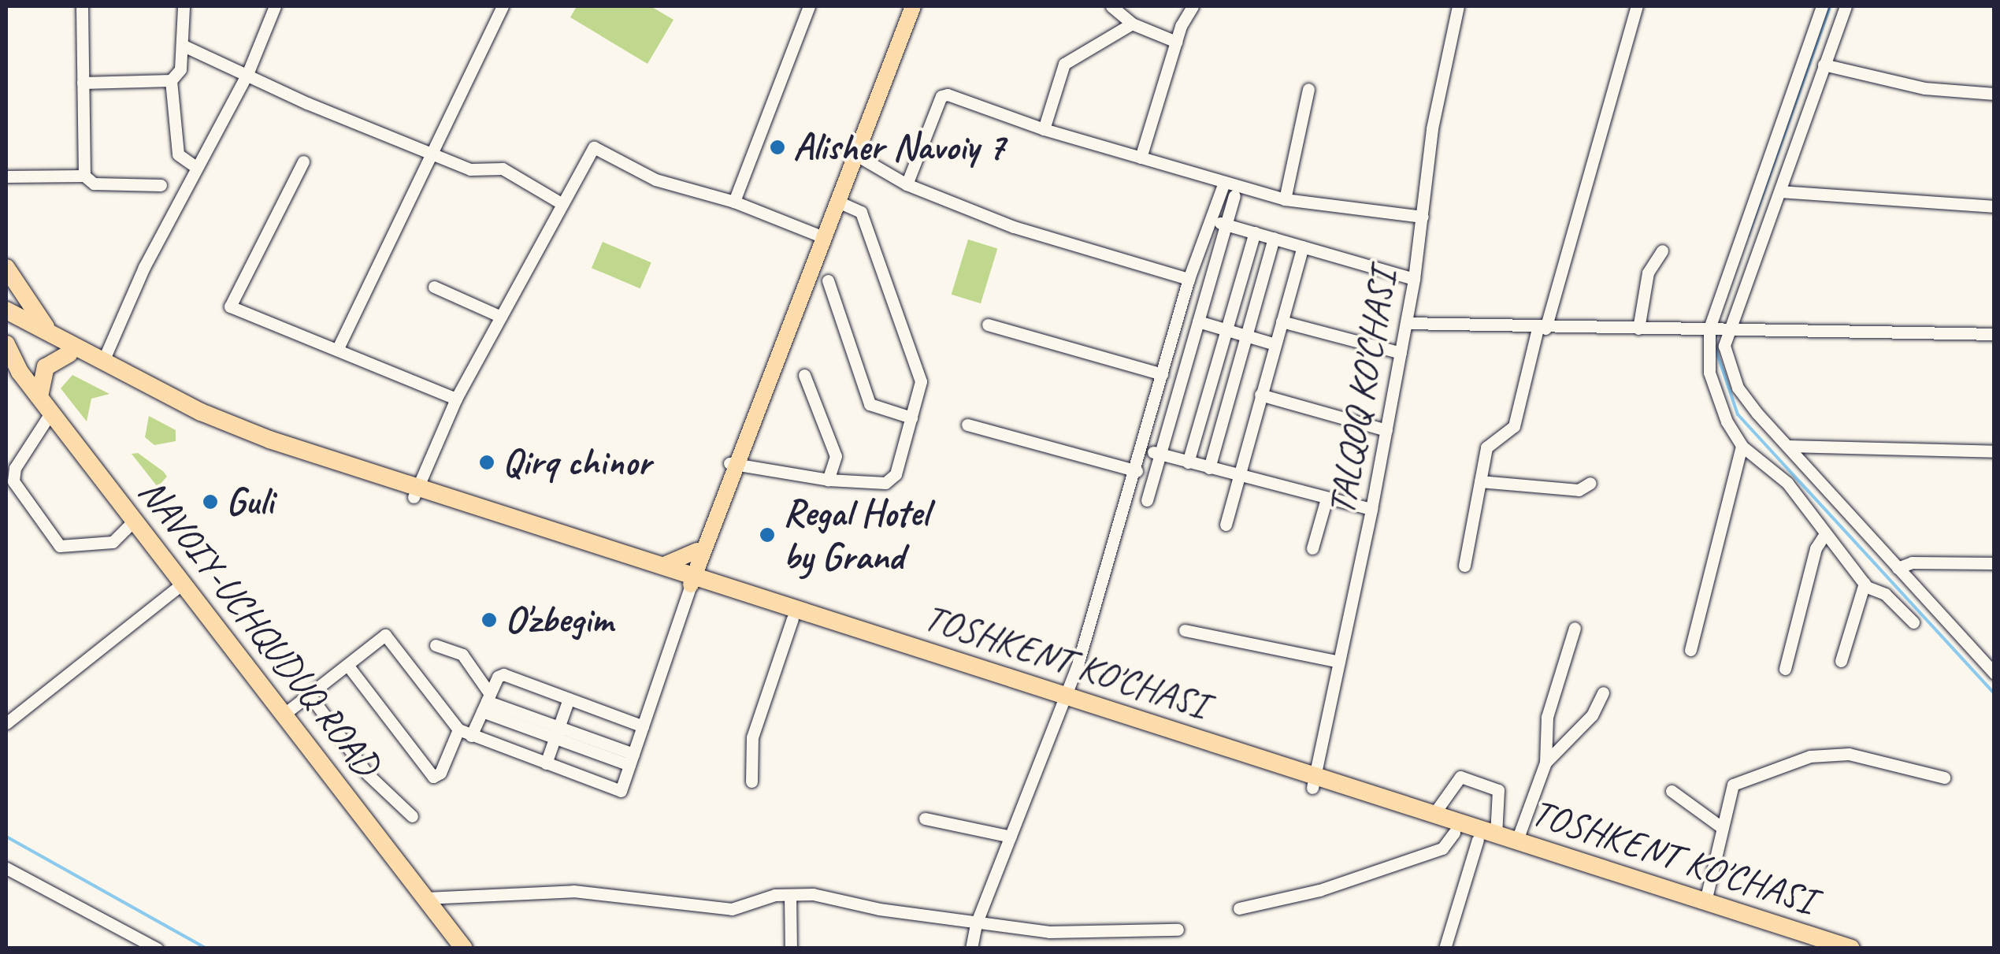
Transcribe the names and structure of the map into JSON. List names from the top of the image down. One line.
{"streets":{"highway":["NAVOIY-UCHQUDUQ ROAD","TOSHKENT KO'CHASI"],"street":["TALQOQ KO'CHASI"]},"crossings":[["TALQOQ KO'CHASI","TOSHKENT KO'CHASI"]],"places":["Alisher Navoiy 7","Qirq chinor","Guli","Regal Hotel by Grand","O'zbegim"]}
